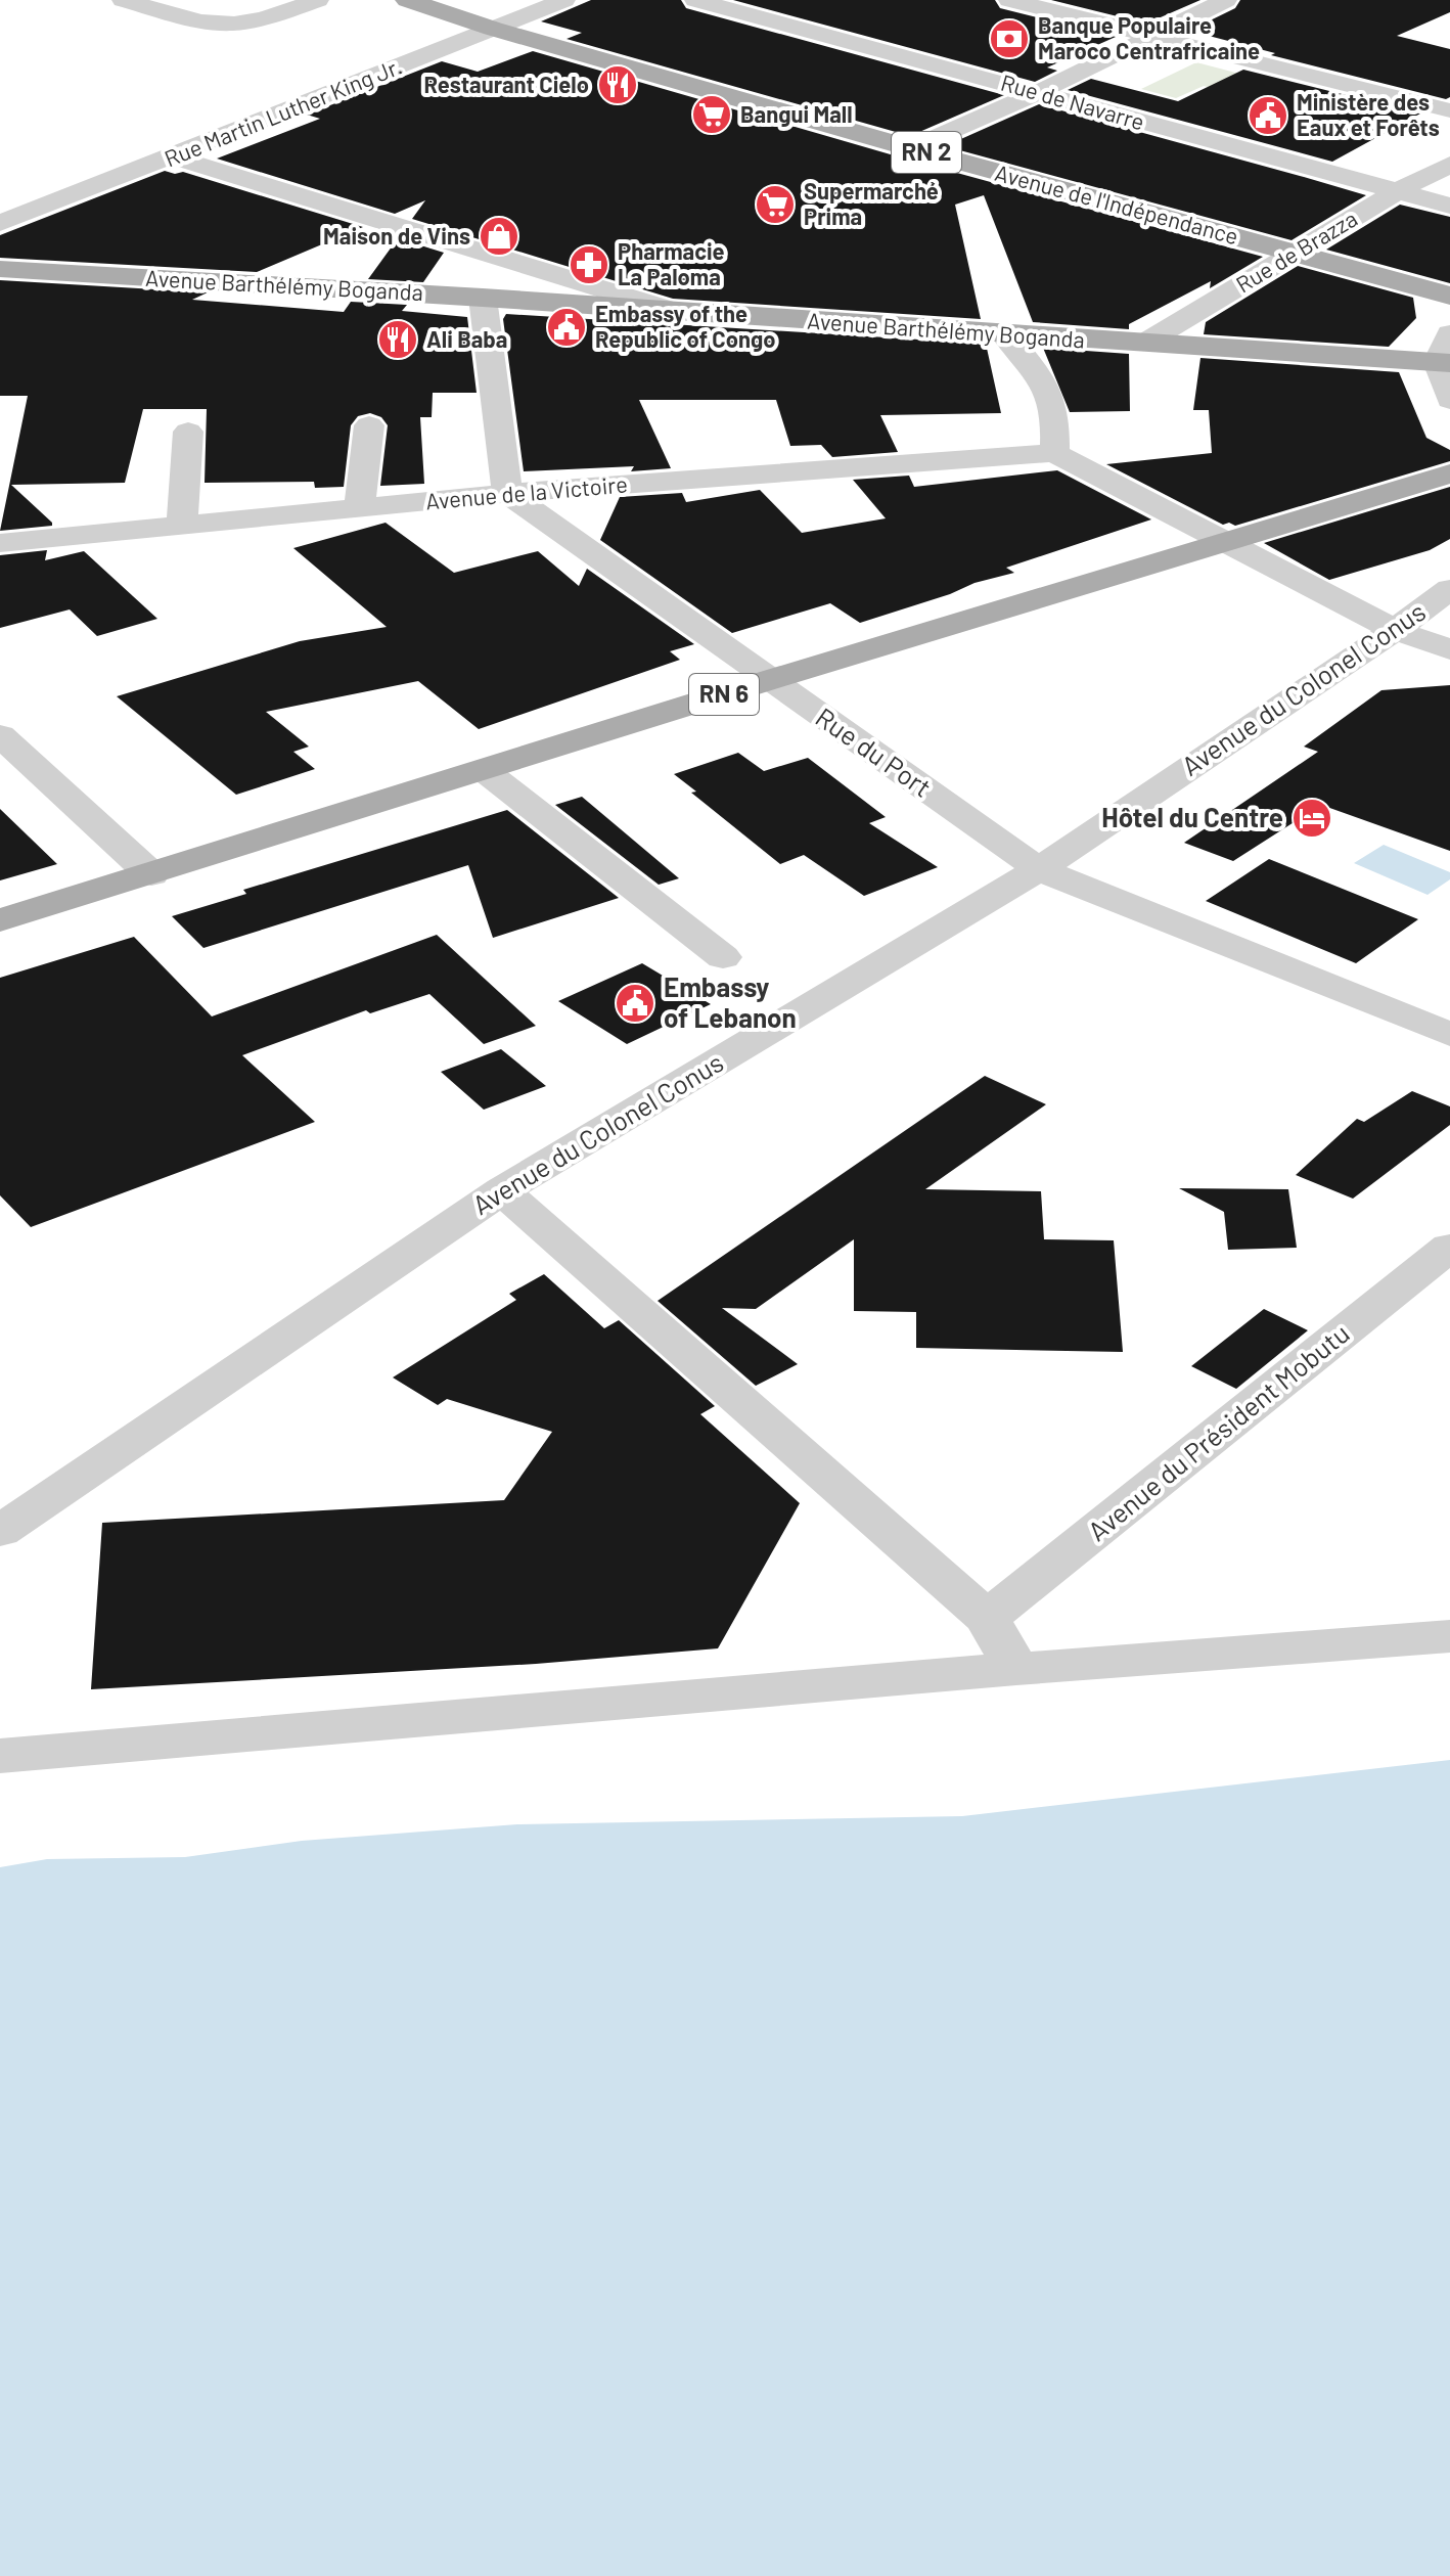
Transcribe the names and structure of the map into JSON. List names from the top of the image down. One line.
{"streets":{"main road":["RN 2","Avenue de l'Indépendance","Avenue Barthélémy Boganda","RN 6"],"street":["Rue de Navarre","Rue Martin Luther King Jr.","Rue de Brazza","Avenue de la Victoire","Avenue du Colonel Conus","Rue du Port","Avenue du Président Mobutu"]},"crossings":[["Rue de Navarre","Rue de Brazza"],["Rue Martin Luther King Jr.","Avenue de l'Indépendance"],["Avenue de l'Indépendance","Rue de Brazza"],["Rue de Brazza","Avenue Barthélémy Boganda"],["Avenue de la Victoire","Rue du Port"],["Avenue du Colonel Conus","Rue du Port"],["RN 6","Rue du Port"]],"places":{"bank":["Banque Populaire Maroco Centrafricaine"],"restaurant":["Restaurant Cielo","Ali Baba"],"supermarket":["Bangui Mall","Supermarché Prima"],"public building":["Ministère des Eaux et Forêts","Embassy of the Republic of Congo","Embassy of Lebanon"],"shop":["Maison de Vins"],"pharmacy":["Pharmacie La Paloma"],"hotel":["Hôtel du Centre"]}}
